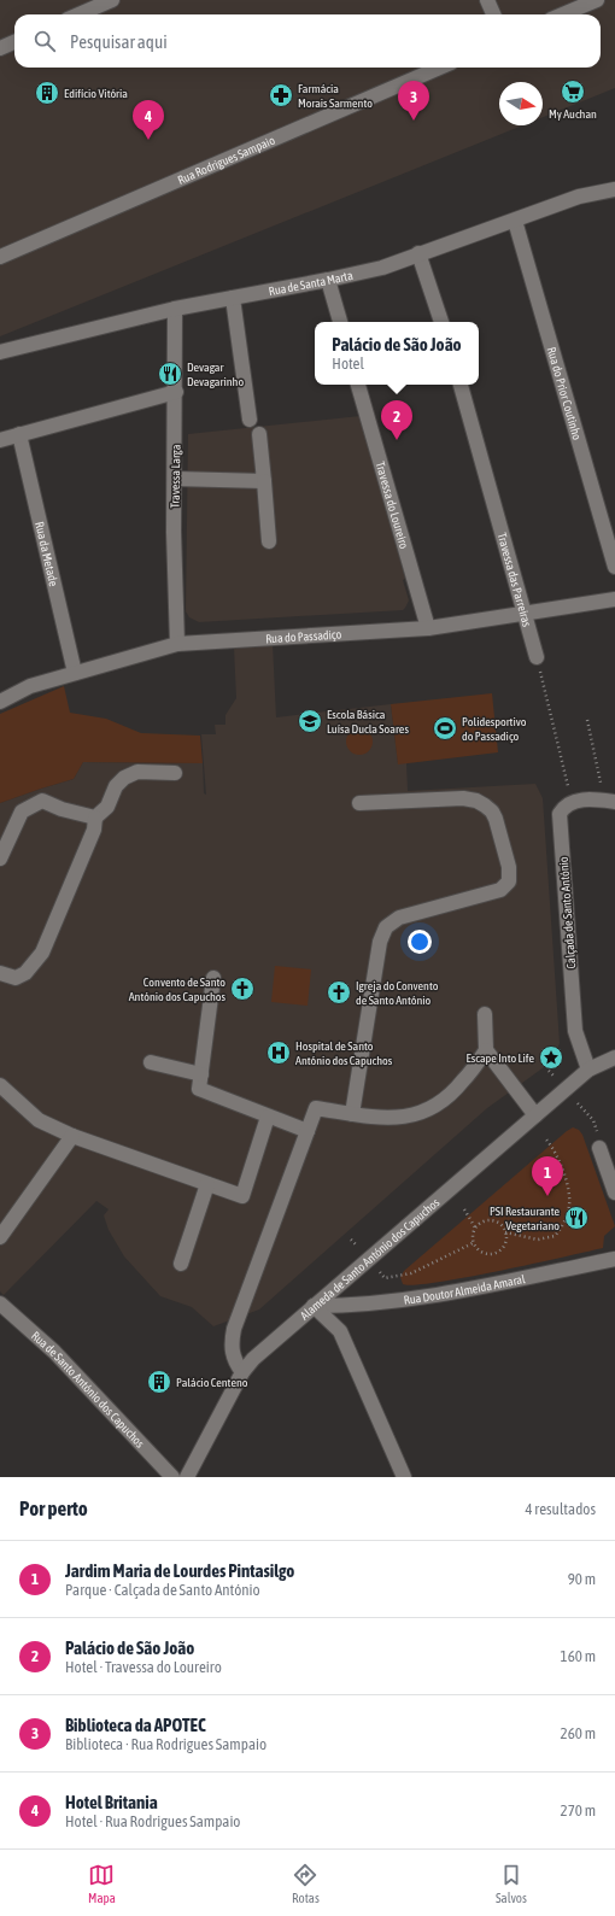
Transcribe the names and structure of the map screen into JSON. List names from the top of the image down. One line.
{"streets":{"street":["Rua Rodrigues Sampaio","Rua de Santa Marta","Rua do Prior Coutinho","Travessa Larga","Travessa do Loureiro","Rua da Metade","Travessa das Parreiras","Rua do Passadiço","Calçada de Santo António","Alameda de Santo António dos Capuchos","Rua Doutor Almeida Amaral","Rua de Santo António dos Capuchos"]},"crossings":[["Rua de Santa Marta","Rua do Prior Coutinho"],["Rua de Santa Marta","Travessa Larga"],["Travessa Larga","Rua do Passadiço"],["Travessa do Loureiro","Rua do Passadiço"],["Rua da Metade","Rua do Passadiço"],["Travessa das Parreiras","Rua do Passadiço"],["Calçada de Santo António","Alameda de Santo António dos Capuchos"],["Alameda de Santo António dos Capuchos","Rua Doutor Almeida Amaral"]],"places":{"supermarket":["My Auchan"],"building":["Edifício Vitória","Palácio Centeno"],"pharmacy":["Farmácia Morais Sarmento"],"restaurant":["Devagar Devagarinho","PSI Restaurante Vegetariano"],"school or university":["Escola Básica Luísa Ducla Soares"],"sports":["Polidesportivo do Passadiço"],"church":["Convento de Santo António dos Capuchos","Igreja do Convento de Santo António"],"hospital":["Hospital de Santo António dos Capuchos"],"place":["Escape Into Life"]},"north":"right","page":{"search":"Pesquisar aqui","pins":["3","4","2","1"],"popup":["Palácio de São João","Hotel"],"heading":["Por perto","4 resultados"],"list":[{"mark":"1","name":"Jardim Maria de Lourdes Pintasilgo","note":"Parque · Calçada de Santo António","value":"90 m"},{"mark":"2","name":"Palácio de São João","note":"Hotel · Travessa do Loureiro","value":"160 m"},{"mark":"3","name":"Biblioteca da APOTEC","note":"Biblioteca · Rua Rodrigues Sampaio","value":"260 m"},{"mark":"4","name":"Hotel Britania","note":"Hotel · Rua Rodrigues Sampaio","value":"270 m"}],"nav":["Mapa","Rotas","Salvos"]}}
